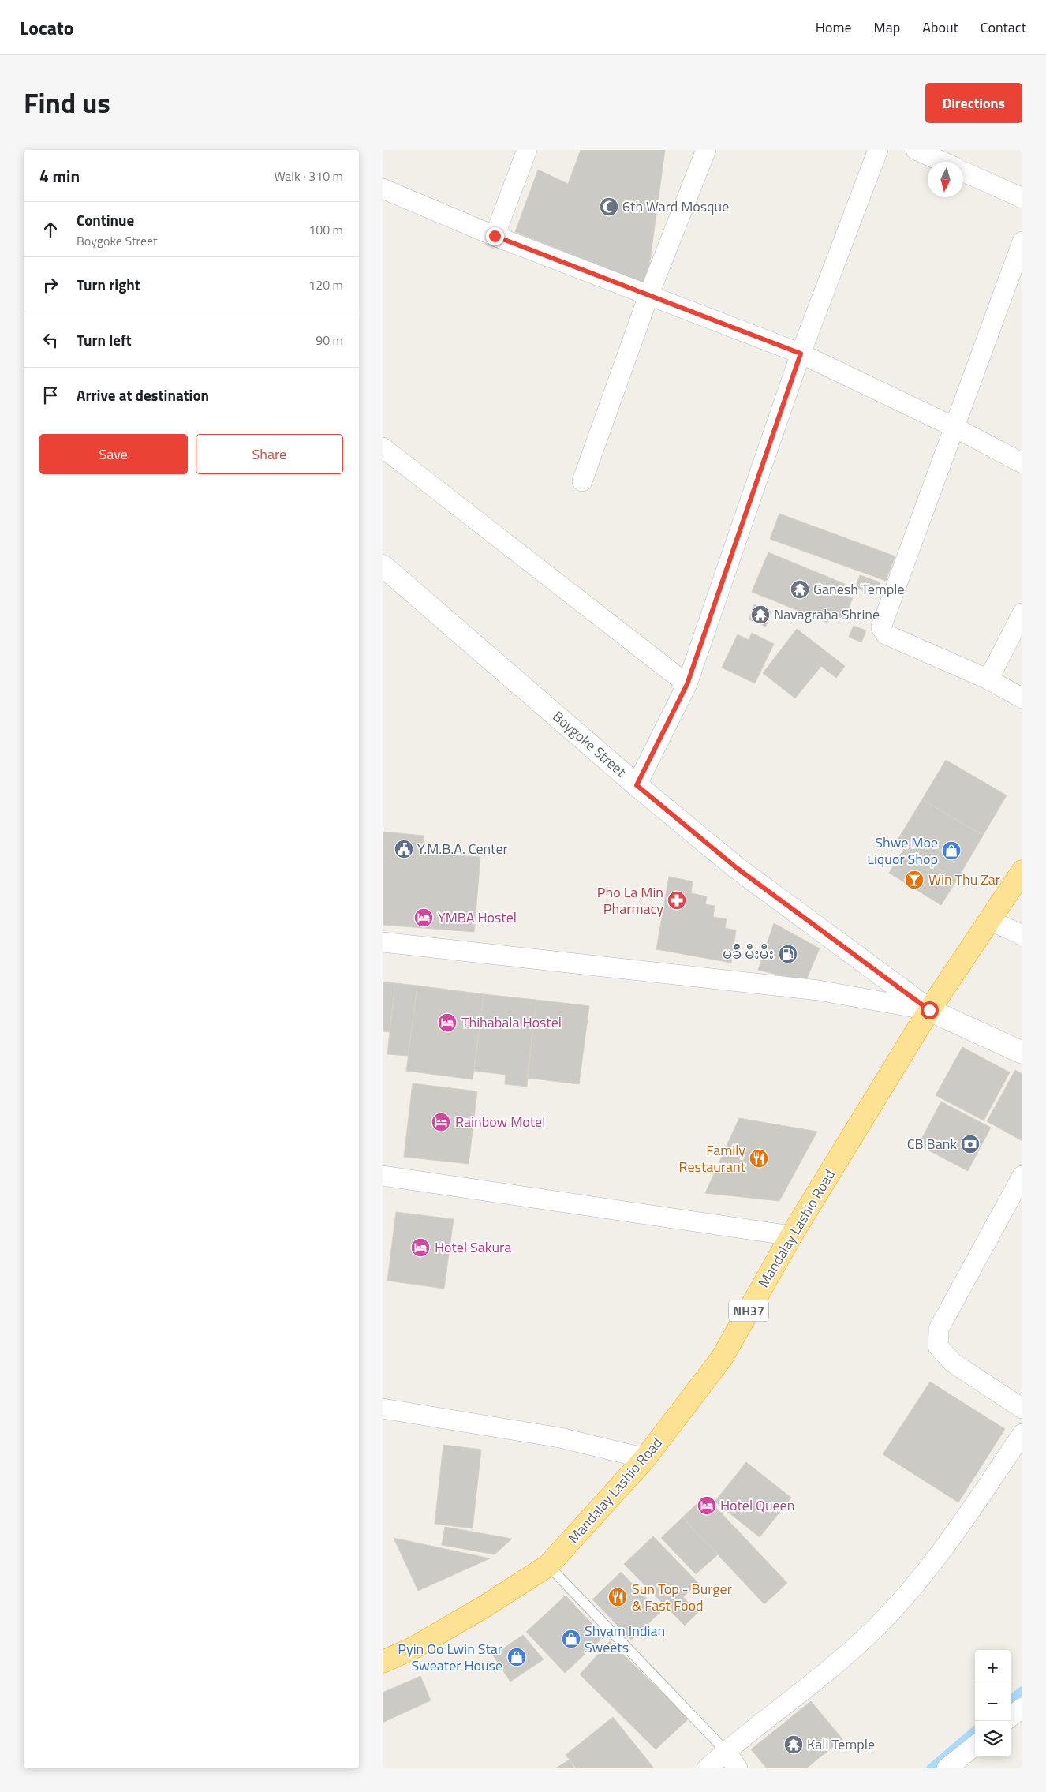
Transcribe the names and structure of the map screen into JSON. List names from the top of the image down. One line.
{"streets":{"highway":["Mandalay Lashio Road","NH37"],"street":["Boygoke Street"]},"crossings":[["Boygoke Street","Mandalay Lashio Road"]],"places":{"mosque":["6th Ward Mosque"],"temple":["Ganesh Temple","Navagraha Shrine","Kali Temple"],"public building":["Y.M.B.A. Center"],"shop":["Shwe Moe Liquor Shop","Shyam Indian Sweets","Pyin Oo Lwin Star Sweater House"],"bar":["Win Thu Zar"],"pharmacy":["Pho La Min Pharmacy"],"hotel":["YMBA Hostel","Thihabala Hostel","Rainbow Motel","Hotel Sakura","Hotel Queen"],"fuel station":["မခ်ဳိ မီးမီး"],"bank":["CB Bank"],"restaurant":["Family Restaurant","Sun Top - Burger & Fast Food"]},"north":"bottom","page":{"header":"Locato","nav":["Home","Map","About","Contact"],"title":"Find us","buttons":["Directions",["Save","Share"]],"heading":["4 min","Walk · 310 m"],"list":[["Continue","Boygoke Street","100 m"],["Turn right","120 m"],["Turn left","90 m"],"Arrive at destination"],"map_buttons":["+","−"]}}
